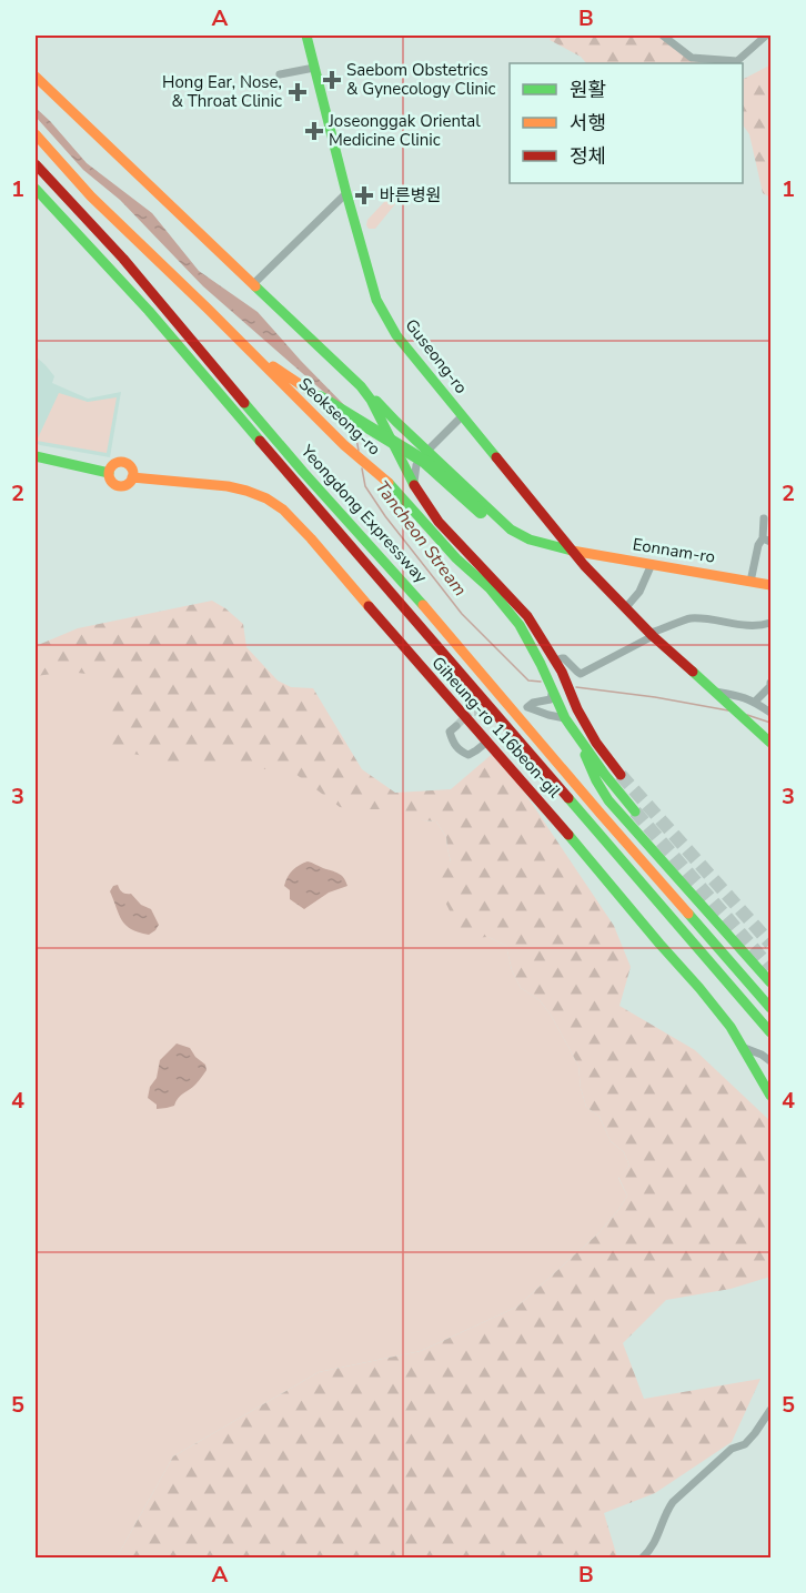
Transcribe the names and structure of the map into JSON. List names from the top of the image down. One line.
{"streets":{"main road":["Guseong-ro","Seokseong-ro","Yeongdong Expressway","Eonnam-ro","Giheung-ro 116beon-gil"]},"crossings":[["Guseong-ro","Eonnam-ro"]],"water":["Tancheon Stream"],"places":{"health":["Saebom Obstetrics & Gynecology Clinic","Hong Ear, Nose, & Throat Clinic","Joseonggak Oriental Medicine Clinic","바른병원"]},"legend":["원활","서행","정체"],"grid":{"columns":["A","B"],"rows":["1","2","3","4","5"]}}
